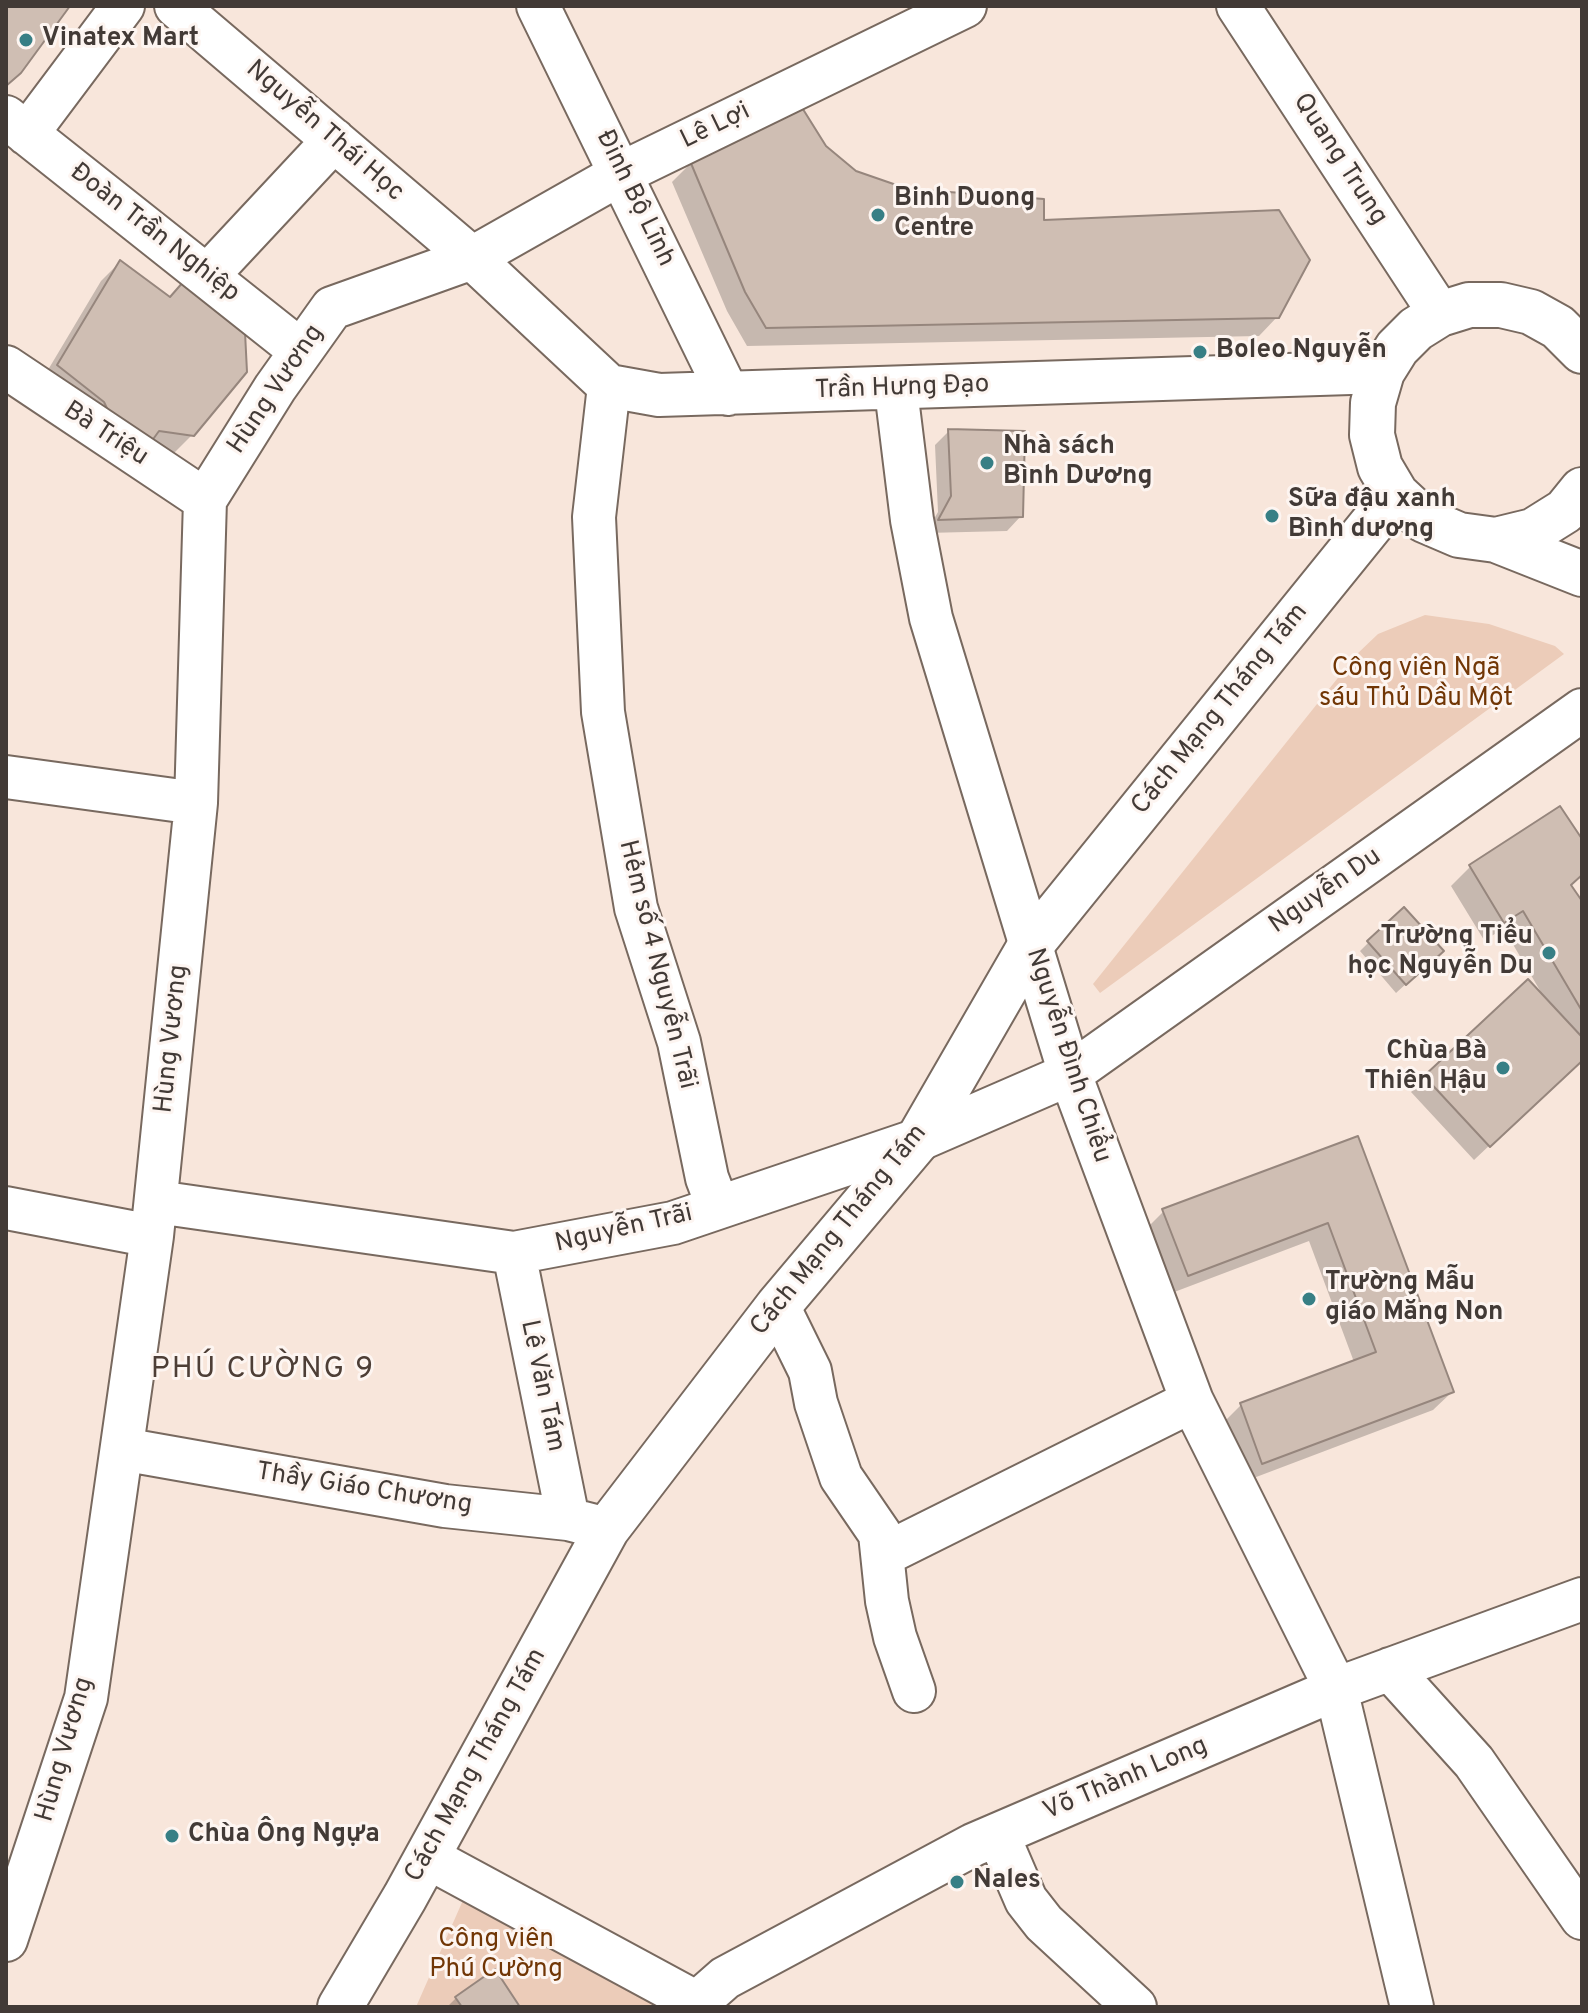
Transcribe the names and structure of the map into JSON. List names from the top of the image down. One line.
{"streets":{"main road":["Cách Mạng Tháng Tám"],"street":["Lê Lợi","Nguyễn Thái Học","Quang Trung","Đinh Bộ Lĩnh","Đoàn Trần Nghiệp","Trần Hưng Đạo","Hùng Vương","Bà Triệu","Nguyễn Du","Hẻm số 4 Nguyễn Trãi","Nguyễn Đình Chiểu","Nguyễn Trãi","Lê Văn Tám","Thầy Giáo Chương","Võ Thành Long"]},"crossings":[["Lê Lợi","Nguyễn Thái Học"],["Lê Lợi","Đinh Bộ Lĩnh"],["Lê Lợi","Hùng Vương"],["Nguyễn Thái Học","Hùng Vương"],["Đinh Bộ Lĩnh","Trần Hưng Đạo"],["Đoàn Trần Nghiệp","Hùng Vương"],["Trần Hưng Đạo","Hẻm số 4 Nguyễn Trãi"],["Trần Hưng Đạo","Nguyễn Đình Chiểu"],["Hùng Vương","Bà Triệu"],["Hùng Vương","Nguyễn Trãi"],["Hùng Vương","Thầy Giáo Chương"],["Cách Mạng Tháng Tám","Nguyễn Đình Chiểu"],["Cách Mạng Tháng Tám","Nguyễn Trãi"],["Cách Mạng Tháng Tám","Lê Văn Tám"],["Cách Mạng Tháng Tám","Thầy Giáo Chương"],["Nguyễn Du","Nguyễn Đình Chiểu"],["Nguyễn Du","Nguyễn Trãi"],["Hẻm số 4 Nguyễn Trãi","Nguyễn Trãi"],["Nguyễn Đình Chiểu","Nguyễn Trãi"],["Nguyễn Đình Chiểu","Võ Thành Long"],["Nguyễn Trãi","Lê Văn Tám"],["Lê Văn Tám","Thầy Giáo Chương"]],"districts":["PHÚ CƯỜNG 9"],"parks":["Công viên Ngã sáu Thủ Dầu Một","Công viên Phú Cường"],"places":["Vinatex Mart","Binh Duong Centre","Boleo Nguyễn","Nhà sách Bình Dương","Sữa đậu xanh Bình dương","Trường Tiểu học Nguyễn Du","Chùa Bà Thiên Hậu","Trường Mẫu giáo Măng Non","Chùa Ông Ngựa","Nales"]}
